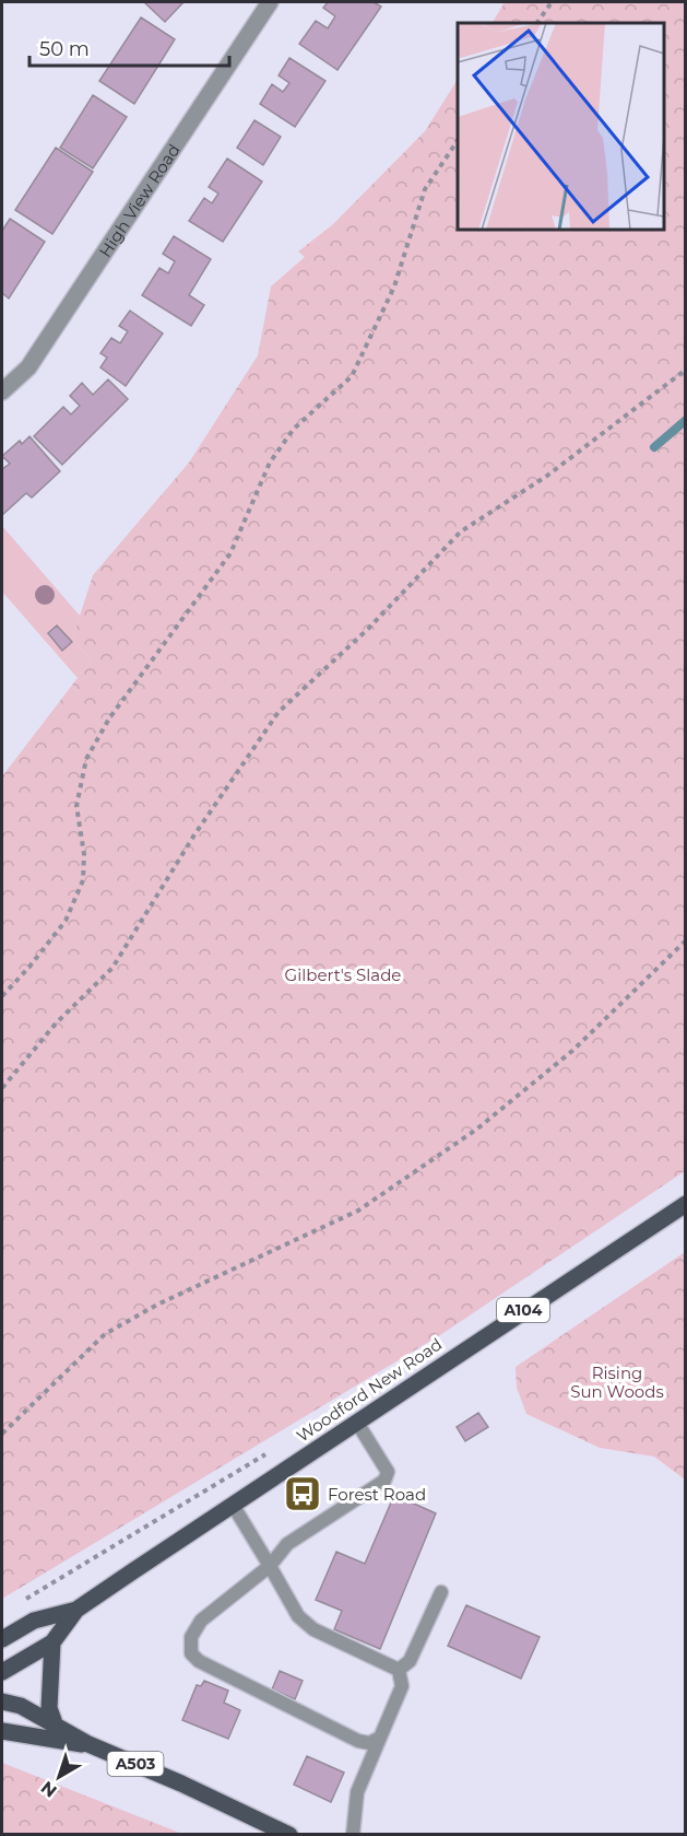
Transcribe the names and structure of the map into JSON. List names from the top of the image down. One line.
{"streets":{"main road":["A104","Woodford New Road","A503"],"street":["High View Road"]},"parks":["Gilbert's Slade","Rising Sun Woods"],"places":{"bus stop":["Forest Road"]},"scale_bar":"50 m","north":"bottom left"}
